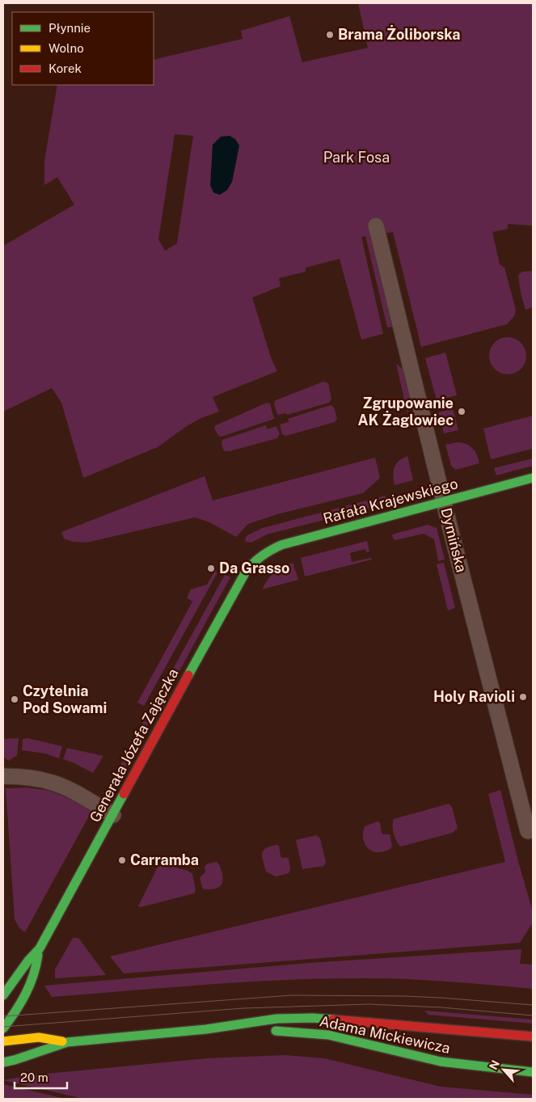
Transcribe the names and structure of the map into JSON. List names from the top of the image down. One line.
{"streets":{"main road":["Rafała Krajewskiego","Generała Józefa Zajączka","Adama Mickiewicza"],"street":["Dymińska"]},"crossings":[["Rafała Krajewskiego","Dymińska"],["Rafała Krajewskiego","Generała Józefa Zajączka"]],"parks":["Park Fosa"],"places":["Brama Żoliborska","Zgrupowanie AK Żaglowiec","Da Grasso","Holy Ravioli","Czytelnia Pod Sowami","Carramba"],"legend":["Płynnie","Wolno","Korek"],"scale_bar":"20 m","north":"top left"}
